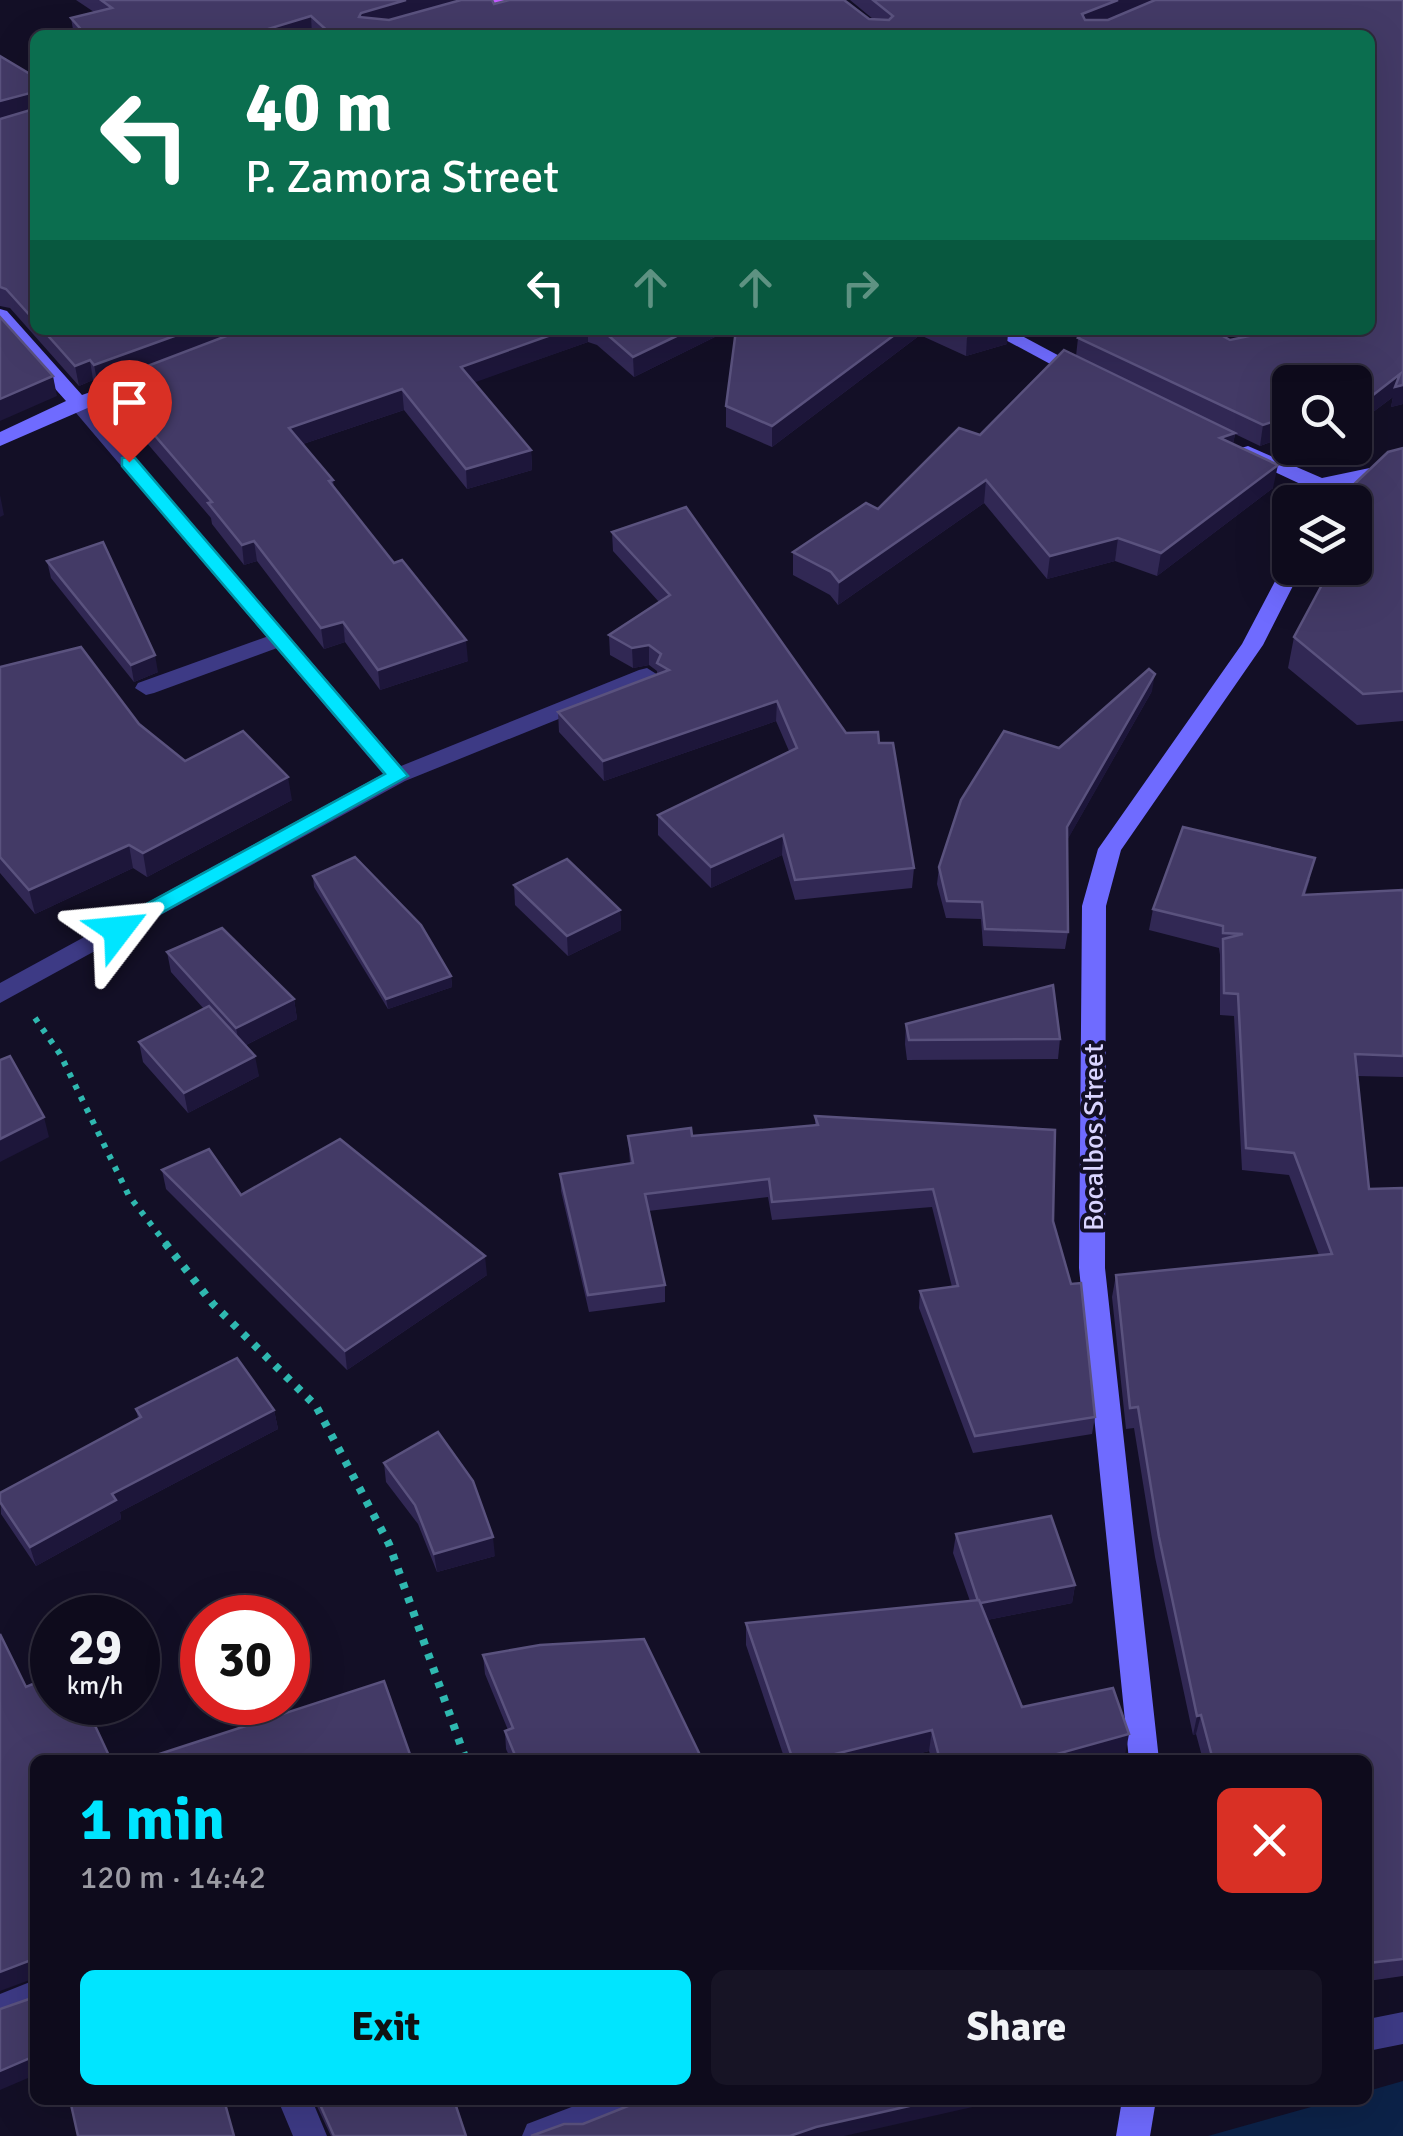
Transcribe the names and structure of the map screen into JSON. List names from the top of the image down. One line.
{"streets":{"street":["Bocalbos Street"]},"page":{"turn":["40 m","P. Zamora Street"],"speed":"29 km/h","limit":"30","heading":["1 min","120 m · 14:42"],"buttons":["Exit","Share"]}}
